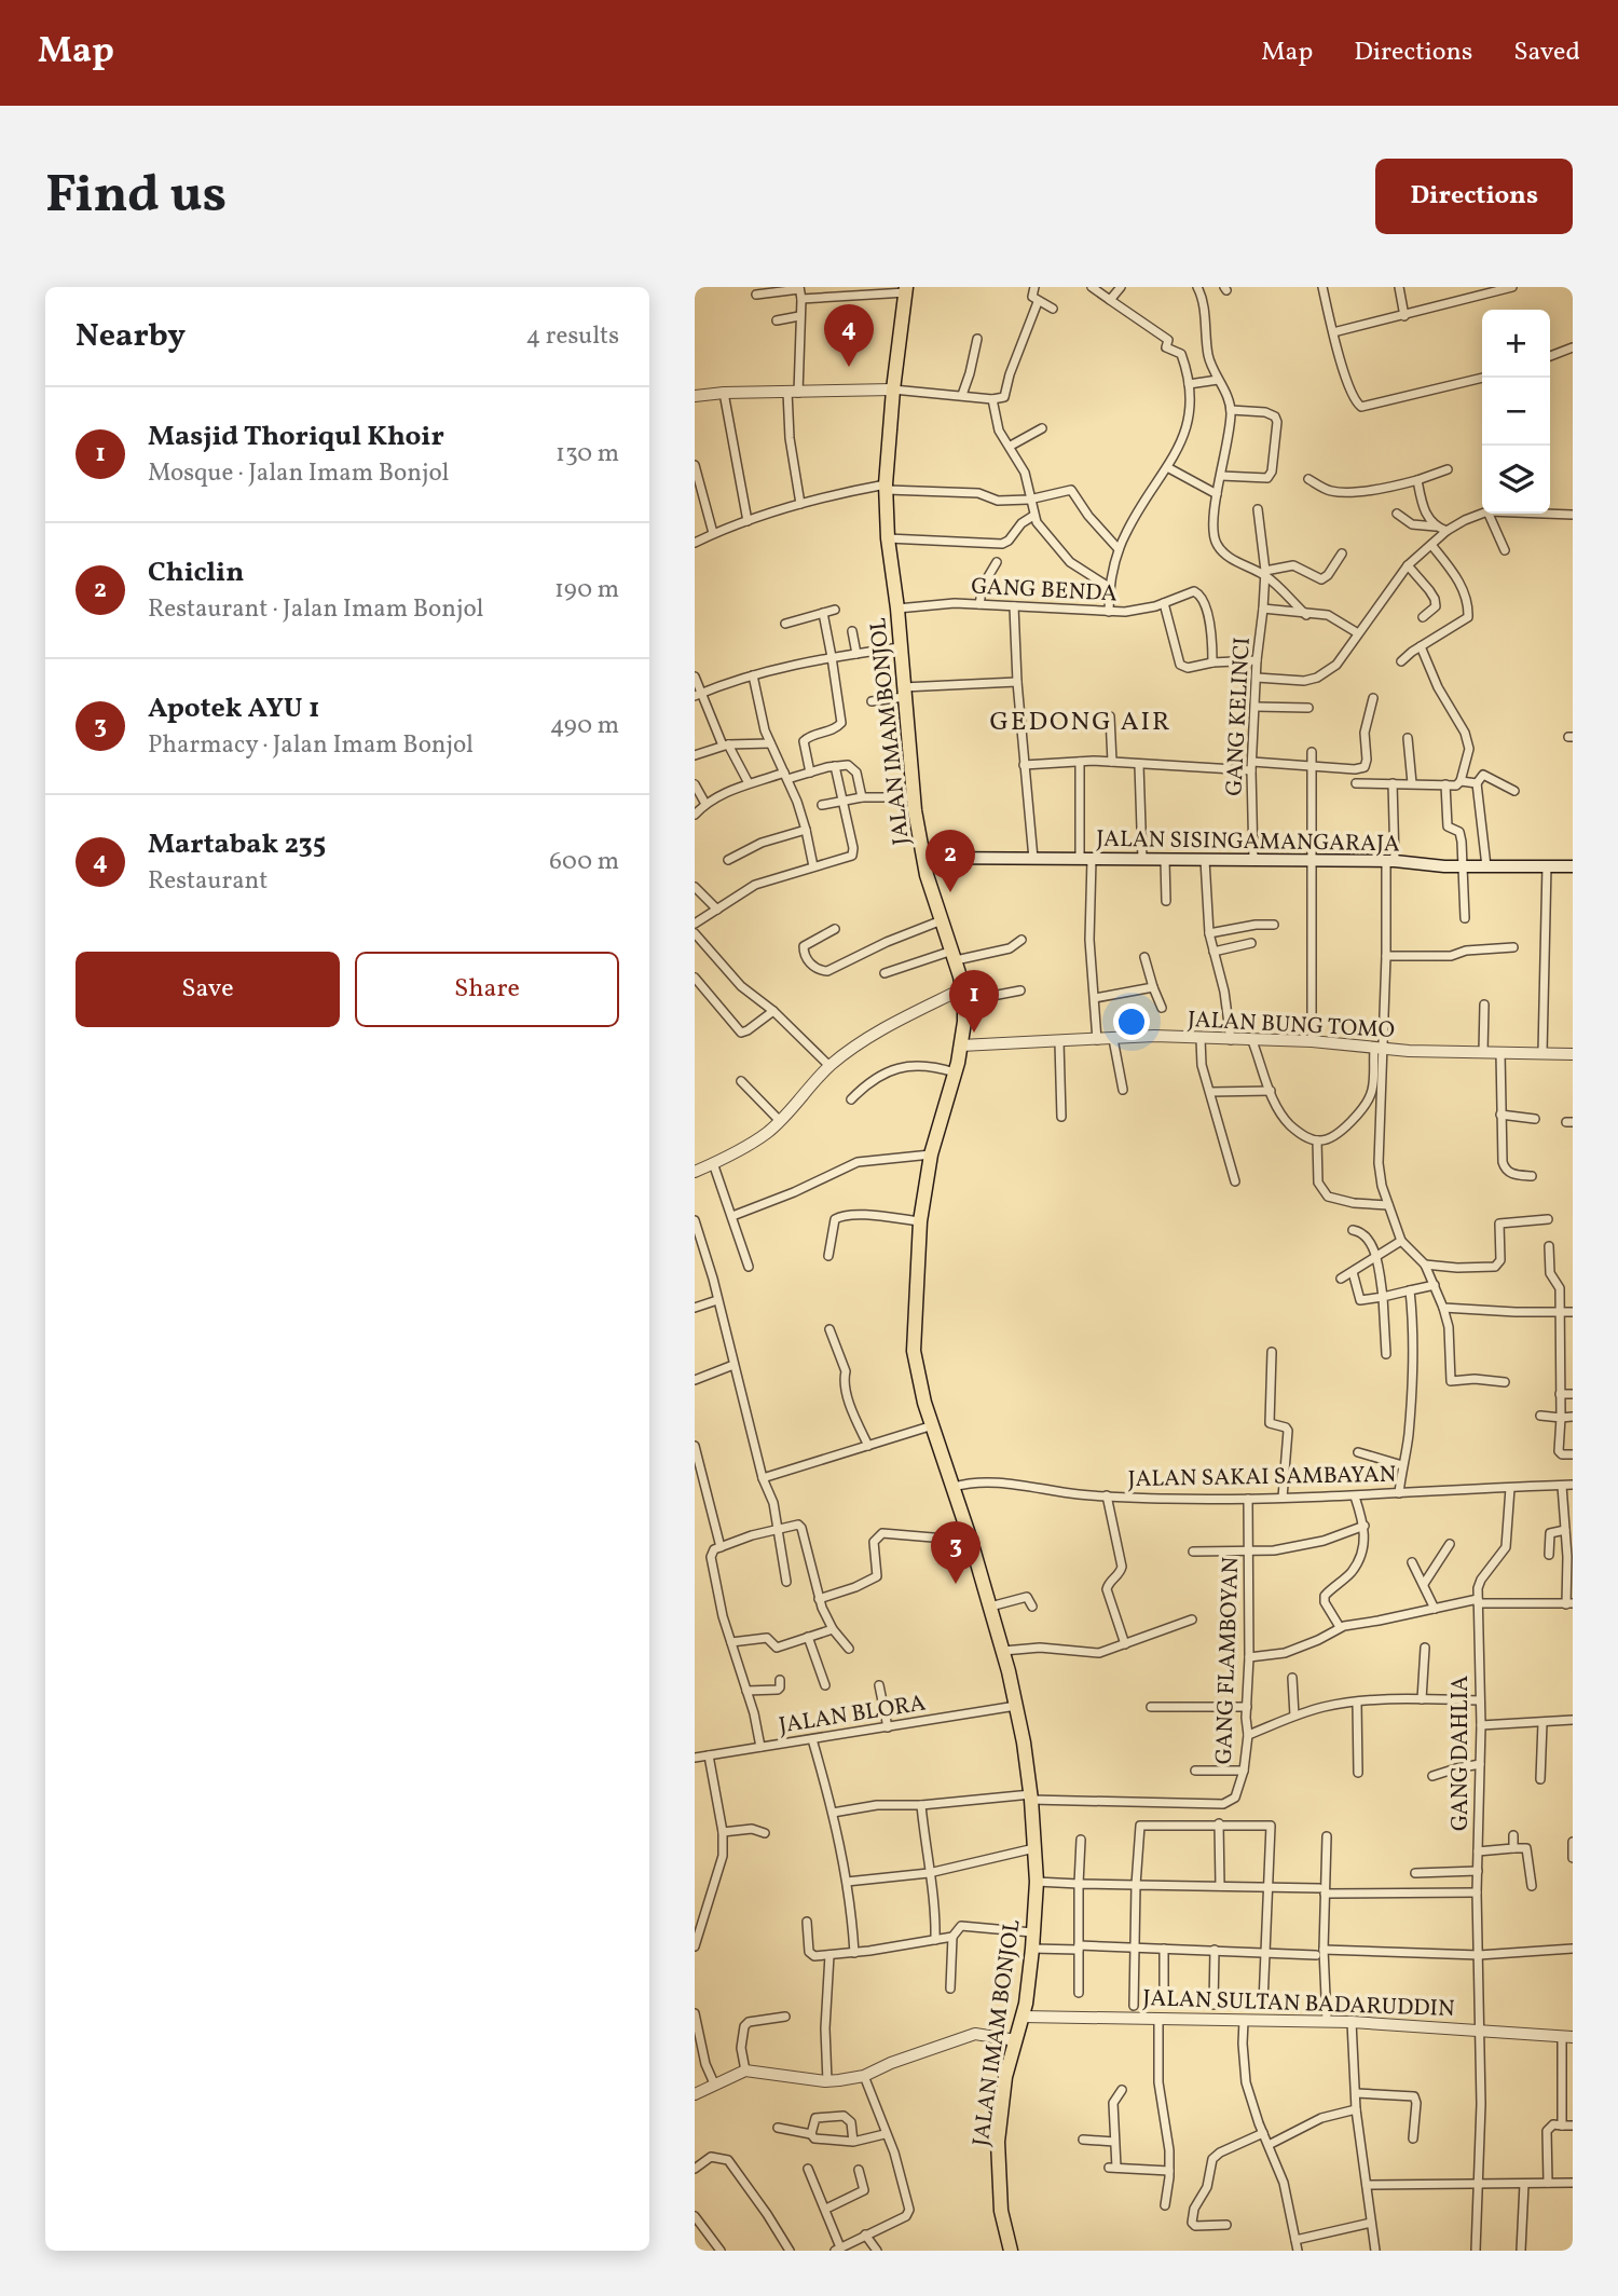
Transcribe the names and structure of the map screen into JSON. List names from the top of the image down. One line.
{"streets":{"highway":["JALAN IMAM BONJOL"],"main road":["JALAN SISINGAMANGARAJA"],"street":["GANG BENDA","GANG KELINCI","JALAN BUNG TOMO","JALAN SAKAI SAMBAYAN","GANG FLAMBOYAN","JALAN BLORA","GANG DAHLIA","JALAN SULTAN BADARUDDIN"]},"crossings":[["GANG BENDA","JALAN IMAM BONJOL"],["GANG KELINCI","JALAN SISINGAMANGARAJA"],["JALAN IMAM BONJOL","JALAN SISINGAMANGARAJA"],["JALAN IMAM BONJOL","JALAN BUNG TOMO"],["JALAN IMAM BONJOL","JALAN SAKAI SAMBAYAN"],["JALAN IMAM BONJOL","GANG FLAMBOYAN"],["JALAN IMAM BONJOL","JALAN BLORA"],["JALAN IMAM BONJOL","JALAN SULTAN BADARUDDIN"],["JALAN SAKAI SAMBAYAN","GANG FLAMBOYAN"],["JALAN SAKAI SAMBAYAN","GANG DAHLIA"],["GANG DAHLIA","JALAN SULTAN BADARUDDIN"]],"districts":["GEDONG AIR"],"page":{"header":"Map","nav":["Map","Directions","Saved"],"buttons":["Directions",["Save","Share"]],"title":"Find us","heading":["Nearby","4 results"],"pins":["4","2","1","3"],"map_buttons":["+","−"],"list":[{"mark":"1","name":"Masjid Thoriqul Khoir","note":"Mosque · Jalan Imam Bonjol","value":"130 m"},{"mark":"2","name":"Chiclin","note":"Restaurant · Jalan Imam Bonjol","value":"190 m"},{"mark":"3","name":"Apotek AYU 1","note":"Pharmacy · Jalan Imam Bonjol","value":"490 m"},{"mark":"4","name":"Martabak 235","note":"Restaurant","value":"600 m"}]}}
